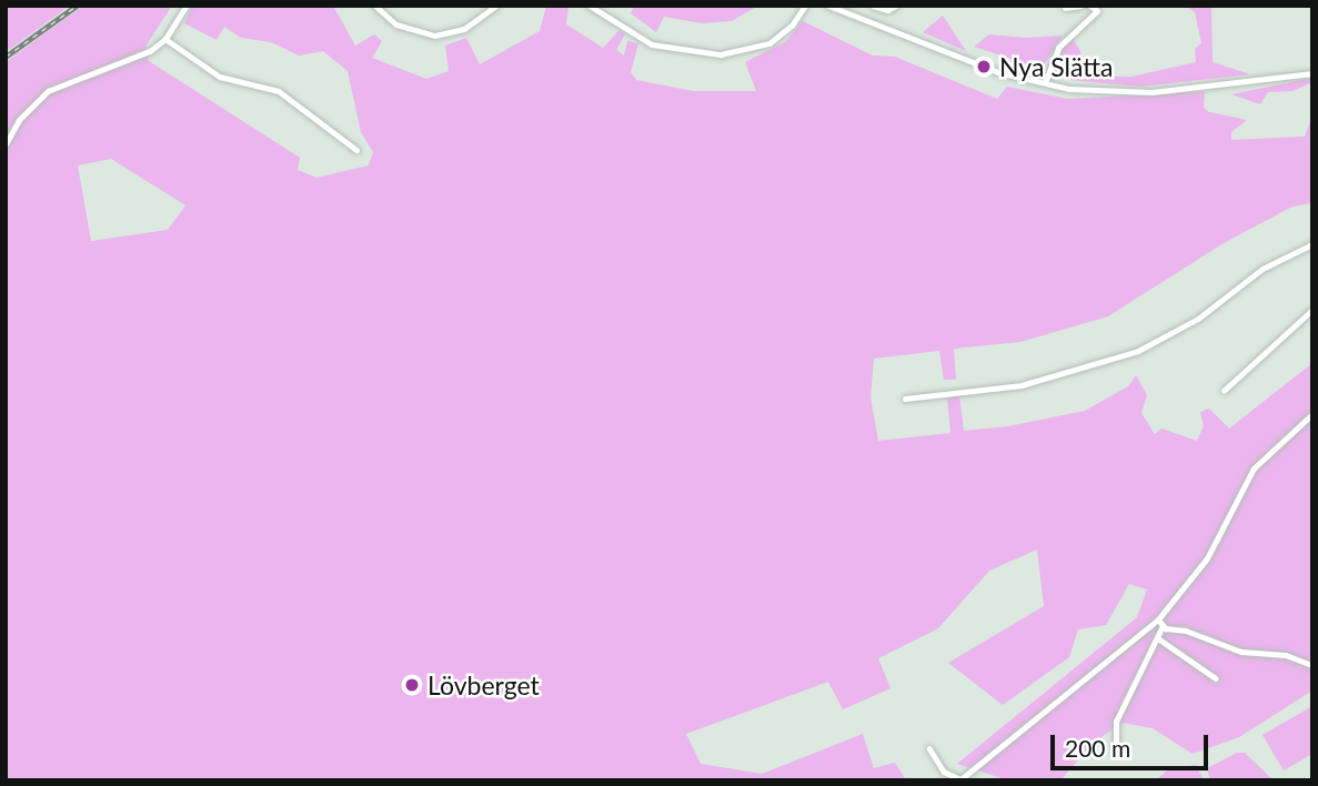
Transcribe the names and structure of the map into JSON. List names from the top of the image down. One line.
{"places":["Nya Slätta","Lövberget"],"scale_bar":"200 m"}
